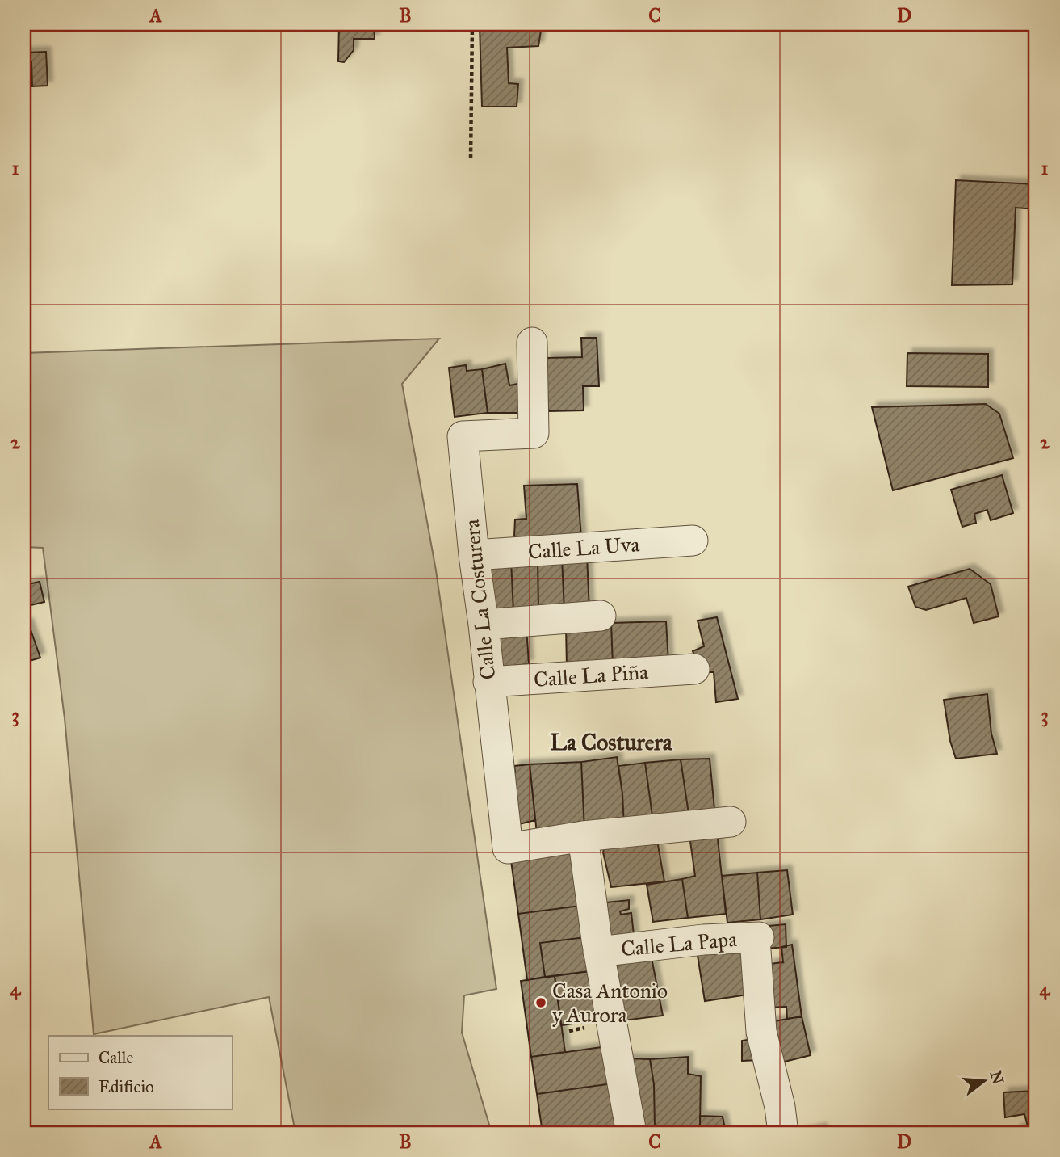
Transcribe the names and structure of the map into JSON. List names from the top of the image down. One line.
{"streets":{"street":["Calle La Uva","Calle La Costurera","Calle La Piña","Calle La Papa"]},"crossings":[["Calle La Uva","Calle La Costurera"],["Calle La Costurera","Calle La Piña"]],"districts":["La Costurera"],"places":["Casa Antonio y Aurora"],"legend":["Calle","Edificio"],"north":"right","grid":{"columns":["A","B","C","D"],"rows":["1","2","3","4"]}}
